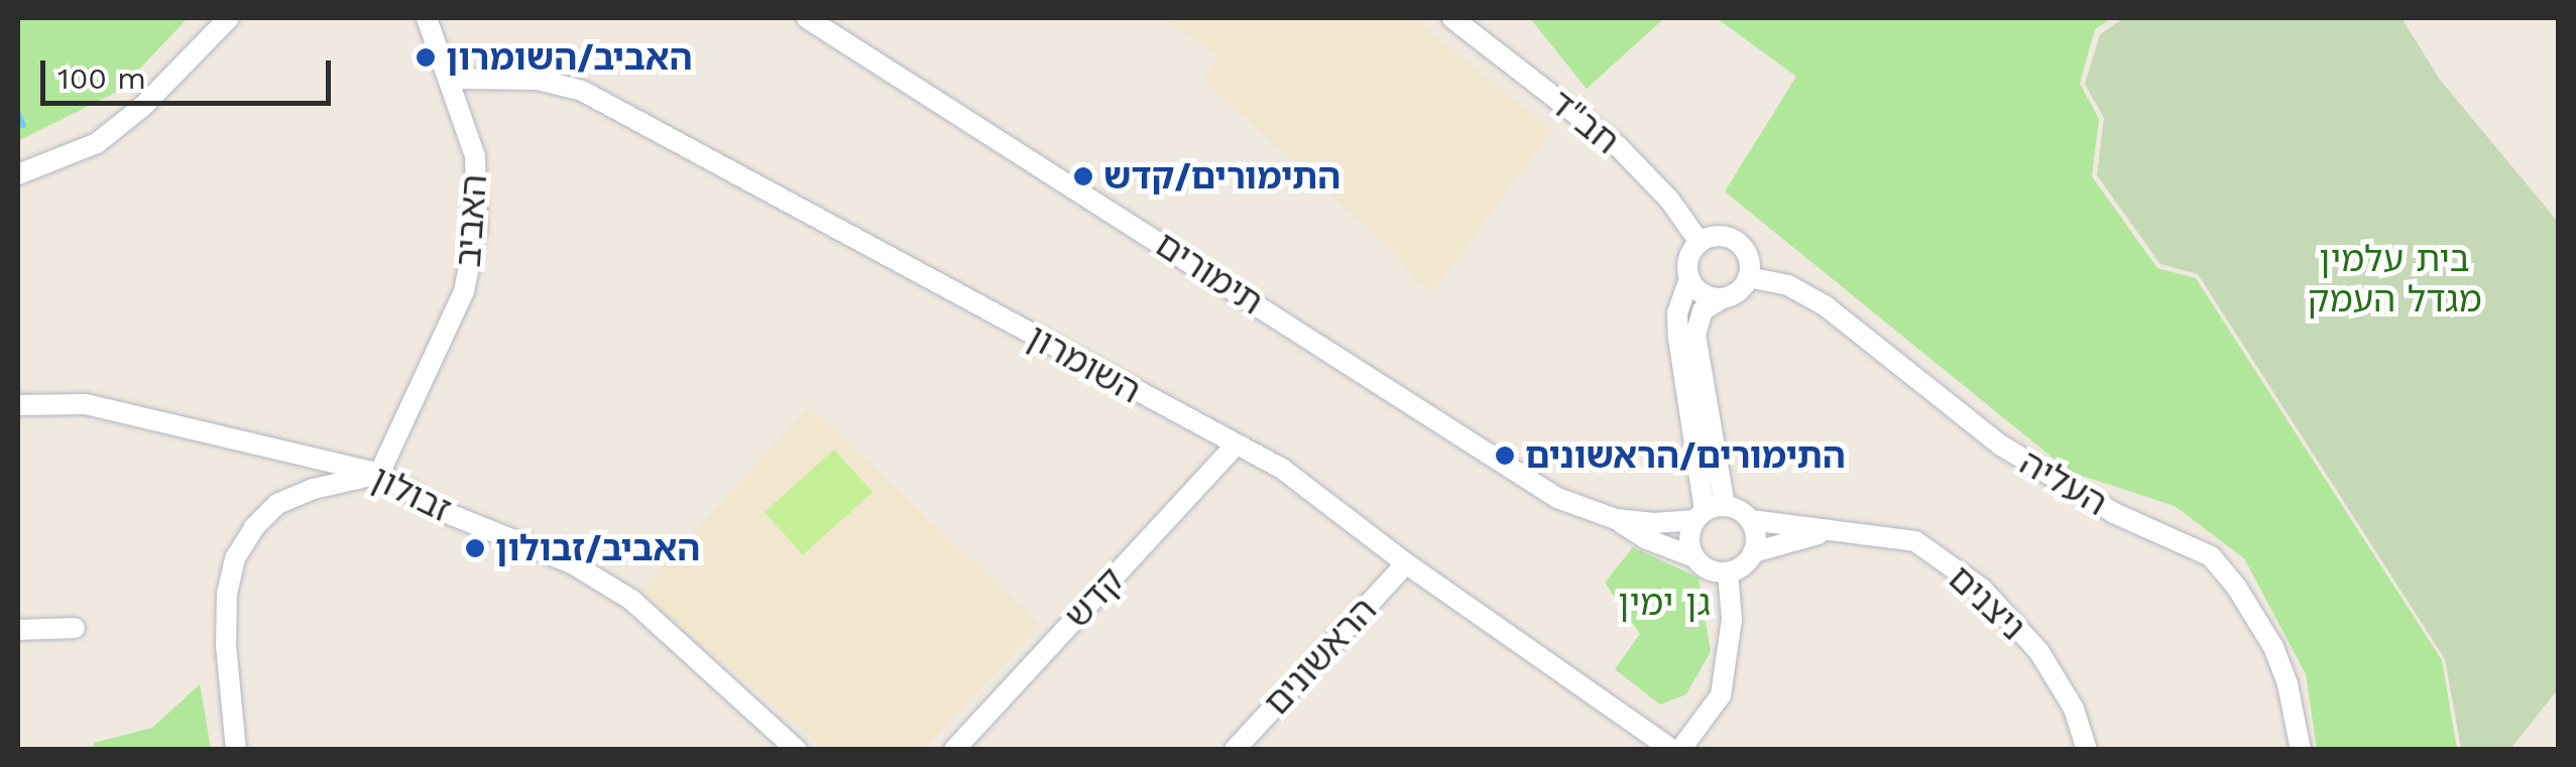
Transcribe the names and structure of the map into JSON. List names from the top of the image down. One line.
{"streets":{"street":["חב\"ד","האביב","תימורים","השומרון","העליה","זבולון","קדש","ניצנים","הראשונים"]},"crossings":[["חב\"ד","העליה"],["האביב","השומרון"],["האביב","זבולון"],["תימורים","ניצנים"],["השומרון","קדש"],["השומרון","הראשונים"]],"parks":["בית עלמין מגדל העמק","גן ימין"],"places":["האביב/השומרון","התימורים/קדש","התימורים/הראשונים","האביב/זבולון"],"scale_bar":"100 m"}
